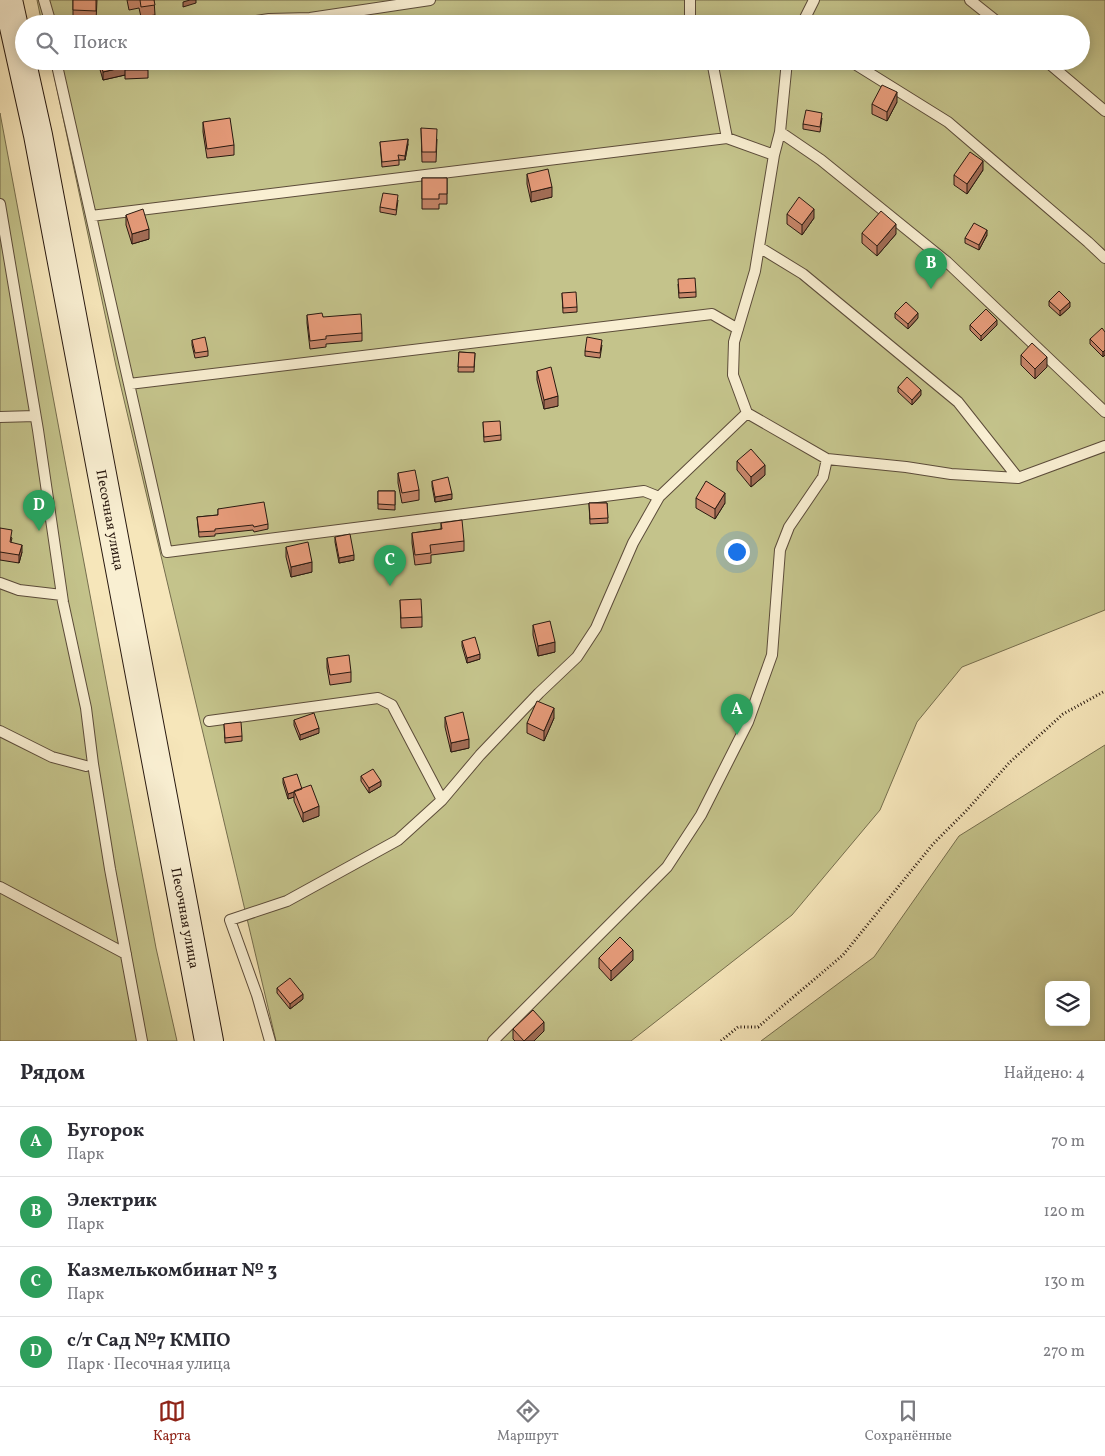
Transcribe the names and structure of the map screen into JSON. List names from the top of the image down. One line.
{"streets":{"main road":["Песочная улица"]},"page":{"search":"Поиск","pins":["B","D","C","A"],"heading":["Рядом","Найдено: 4"],"list":[{"mark":"A","name":"Бугорок","note":"Парк","value":"70 m"},{"mark":"B","name":"Электрик","note":"Парк","value":"120 m"},{"mark":"C","name":"Казмелькомбинат № 3","note":"Парк","value":"130 m"},{"mark":"D","name":"с/т Сад №7 КМПО","note":"Парк · Песочная улица","value":"270 m"}],"nav":["Карта","Маршрут","Сохранённые"]}}
